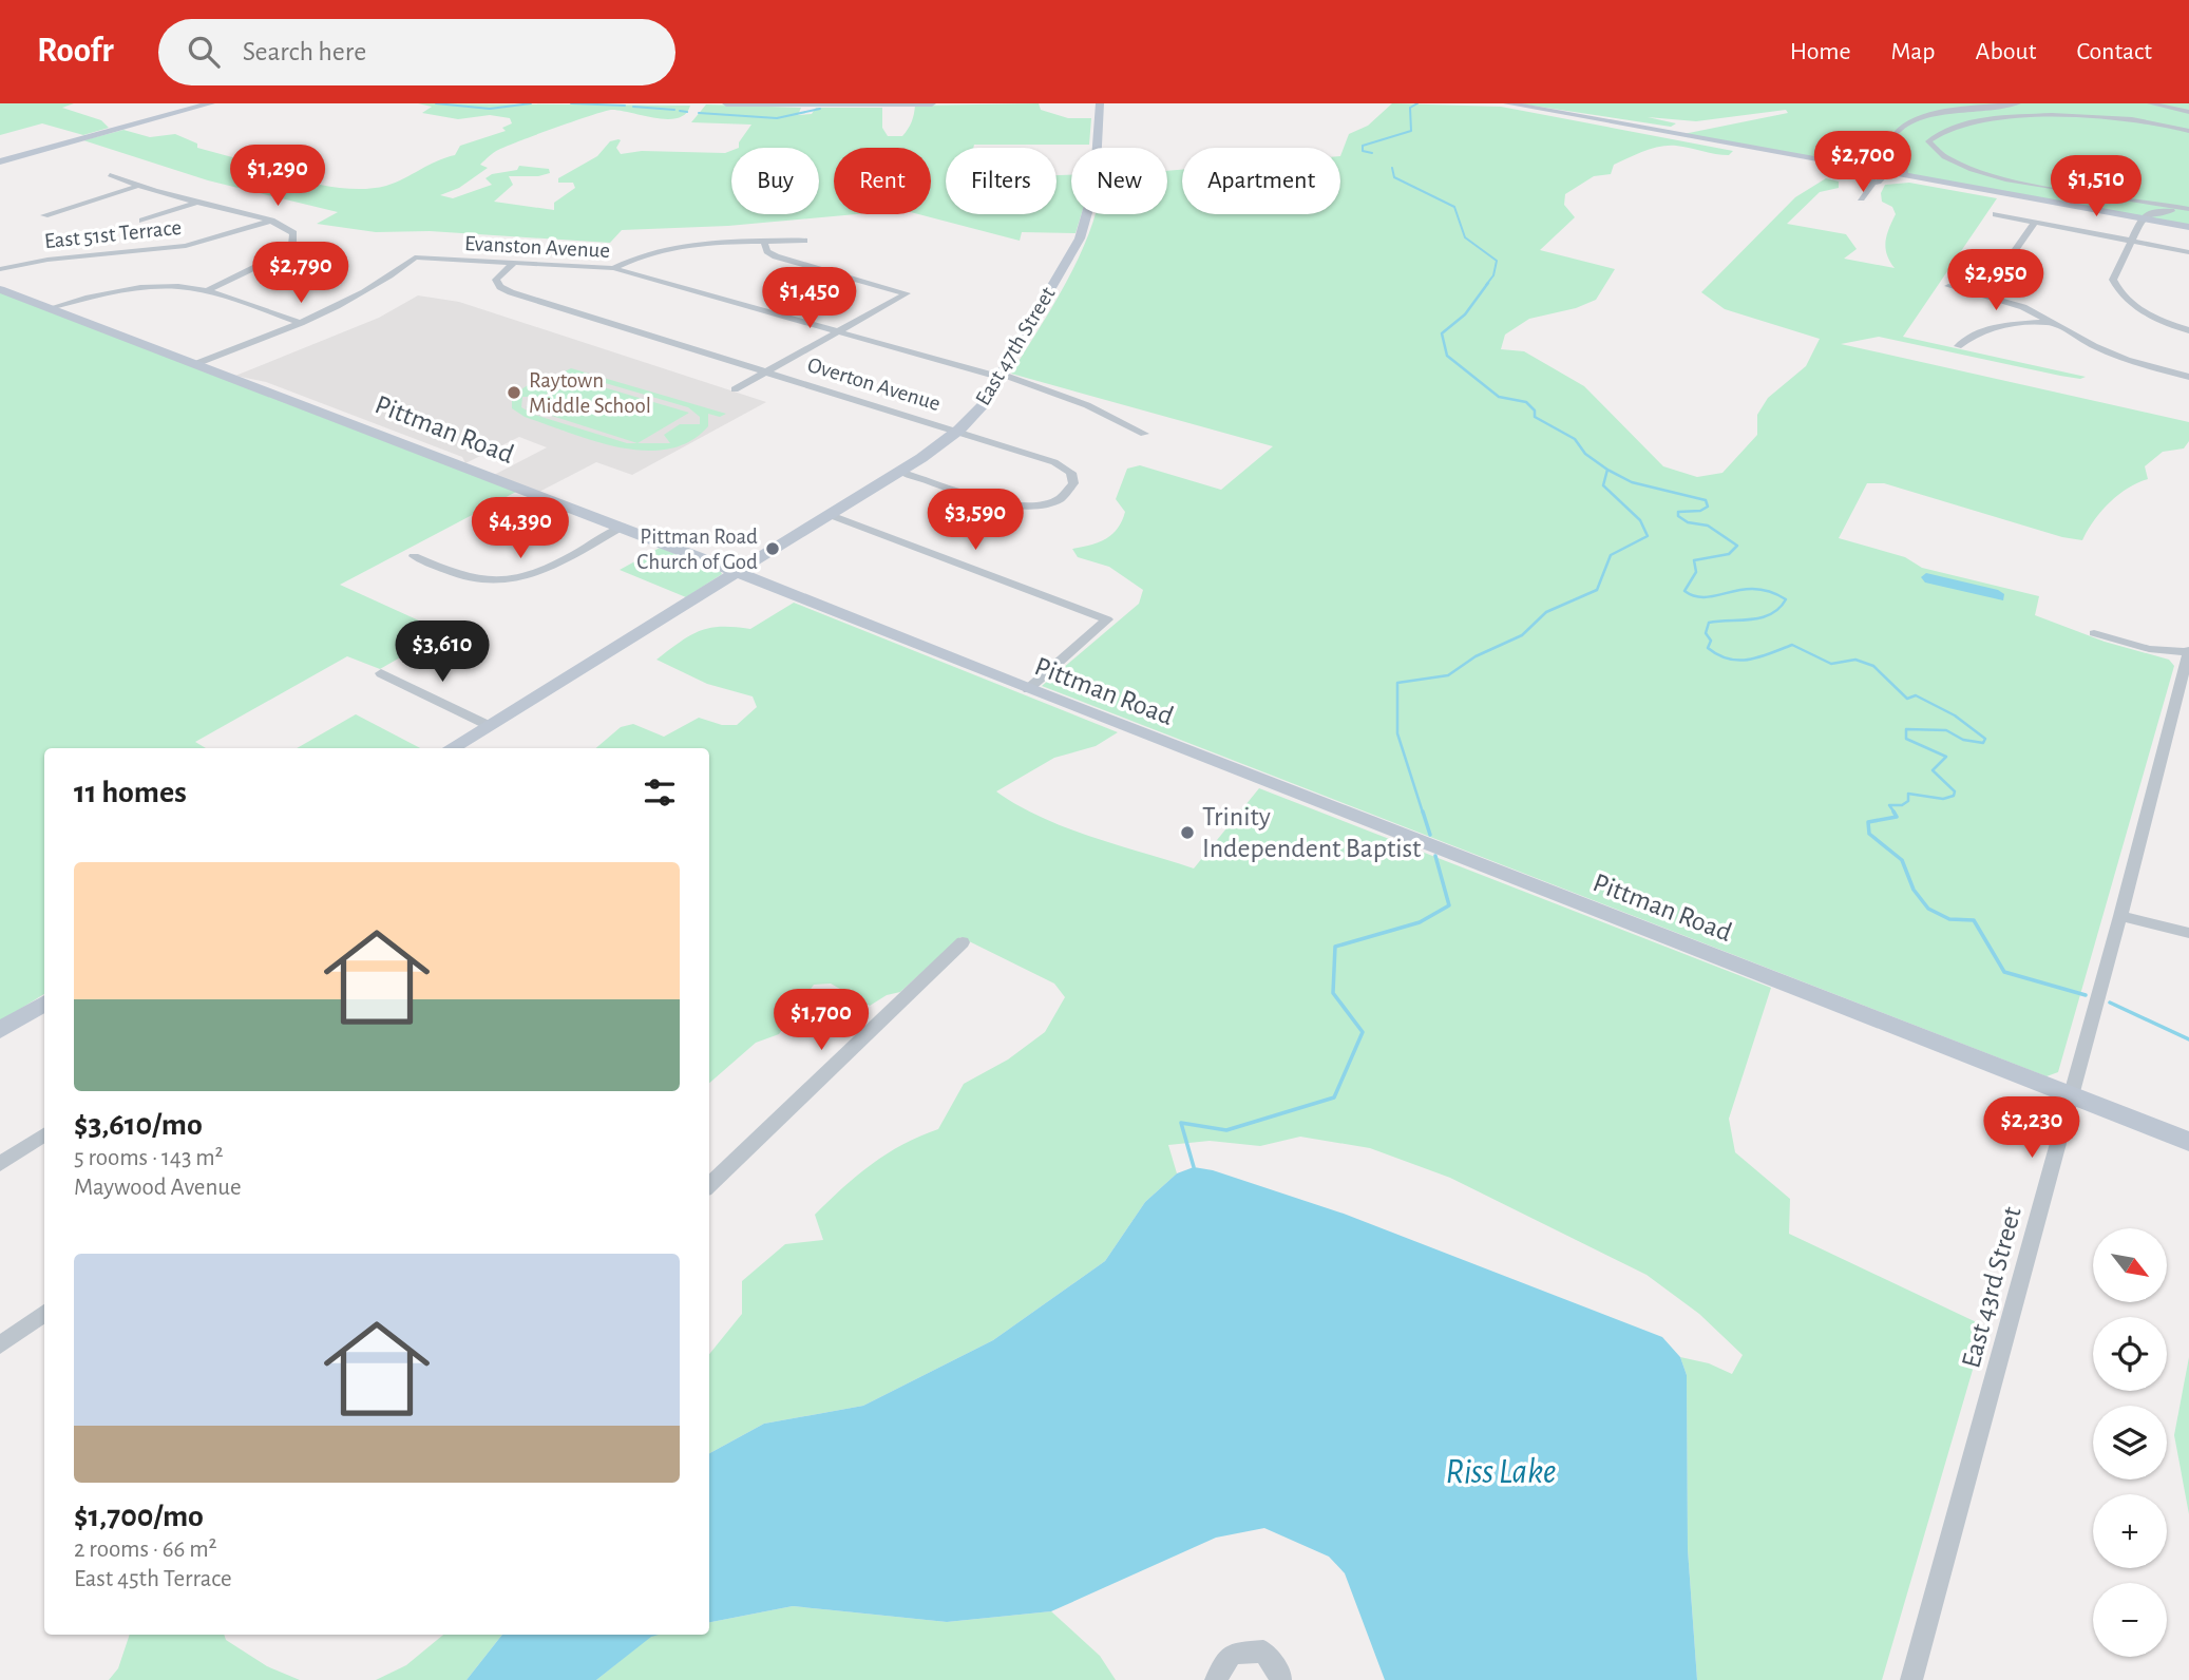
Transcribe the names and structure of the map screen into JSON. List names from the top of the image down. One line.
{"streets":{"main road":["East 47th Street","Pittman Road"],"street":["East 51st Terrace","Evanston Avenue","Overton Avenue","East 43rd Street"]},"crossings":[["Evanston Avenue","East 47th Street"],["Evanston Avenue","Overton Avenue"],["East 47th Street","Overton Avenue"],["East 47th Street","Pittman Road"],["Pittman Road","East 43rd Street"]],"water":["Riss Lake"],"places":["Raytown Middle School","Pittman Road Church of God","Trinity Independent Baptist"],"north":"bottom right","page":{"header":"Roofr","search":"Search here","nav":["Home","Map","About","Contact"],"price":["$2,700","$1,290","$1,510","$2,790","$2,950","$1,450","$3,590","$4,390","$3,610","$1,700","$2,230"],"chip":["Buy","Rent","Filters","New","Apartment"],"heading":"11 homes","list":[{"name":"$3,610/mo","note":"5 rooms · 143 m² · Maywood Avenue"},{"name":"$1,700/mo","note":"2 rooms · 66 m² · East 45th Terrace"}],"map_buttons":["+","−"]}}
